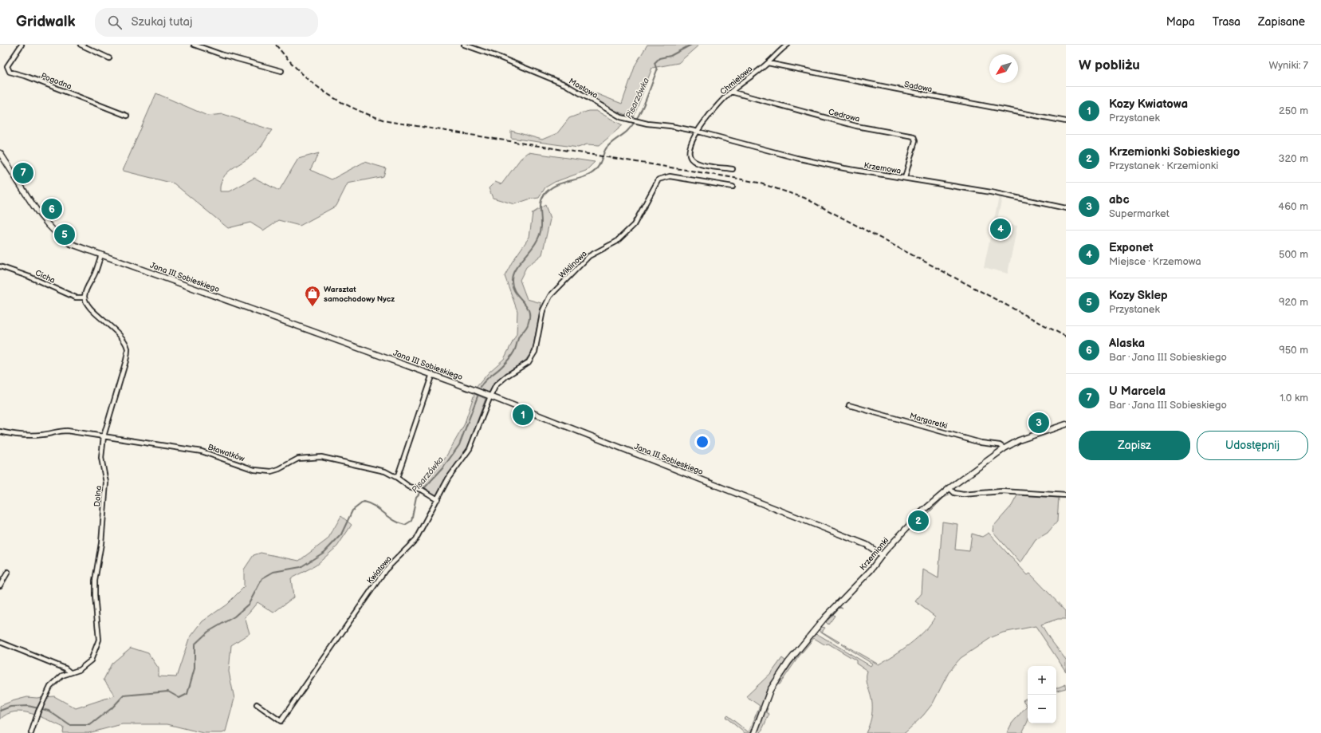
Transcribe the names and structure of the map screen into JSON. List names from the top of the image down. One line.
{"streets":{"street":["Chmielowa","Pogodna","Sadowa","Mostowa","Cedrowa","Krzemowa","Wiklinowa","Cicha","Jana III Sobieskiego","Margaretki","Bławatków","Dolna","Krzemionki","Kwiatowa"]},"crossings":[["Chmielowa","Sadowa"],["Chmielowa","Mostowa"],["Chmielowa","Cedrowa"],["Chmielowa","Krzemowa"],["Mostowa","Krzemowa"],["Cedrowa","Krzemowa"],["Wiklinowa","Jana III Sobieskiego"],["Wiklinowa","Kwiatowa"],["Cicha","Dolna"],["Jana III Sobieskiego","Krzemionki"],["Jana III Sobieskiego","Kwiatowa"],["Margaretki","Krzemionki"],["Bławatków","Dolna"],["Bławatków","Kwiatowa"]],"water":["Pisarzówka"],"places":{"shop":["Warsztat samochodowy Nycz"]},"north":"bottom left","page":{"header":"Gridwalk","search":"Szukaj tutaj","nav":["Mapa","Trasa","Zapisane"],"heading":["W pobliżu","Wyniki: 7"],"list":[{"mark":"1","name":"Kozy Kwiatowa","note":"Przystanek","value":"250 m"},{"mark":"2","name":"Krzemionki Sobieskiego","note":"Przystanek · Krzemionki","value":"320 m"},{"mark":"3","name":"abc","note":"Supermarket","value":"460 m"},{"mark":"4","name":"Exponet","note":"Miejsce · Krzemowa","value":"500 m"},{"mark":"5","name":"Kozy Sklep","note":"Przystanek","value":"920 m"},{"mark":"6","name":"Alaska","note":"Bar · Jana III Sobieskiego","value":"950 m"},{"mark":"7","name":"U Marcela","note":"Bar · Jana III Sobieskiego","value":"1.0 km"}],"pins":["7","6","4","5","1","3","2"],"buttons":["Zapisz","Udostępnij"],"map_buttons":["+","−"]}}
